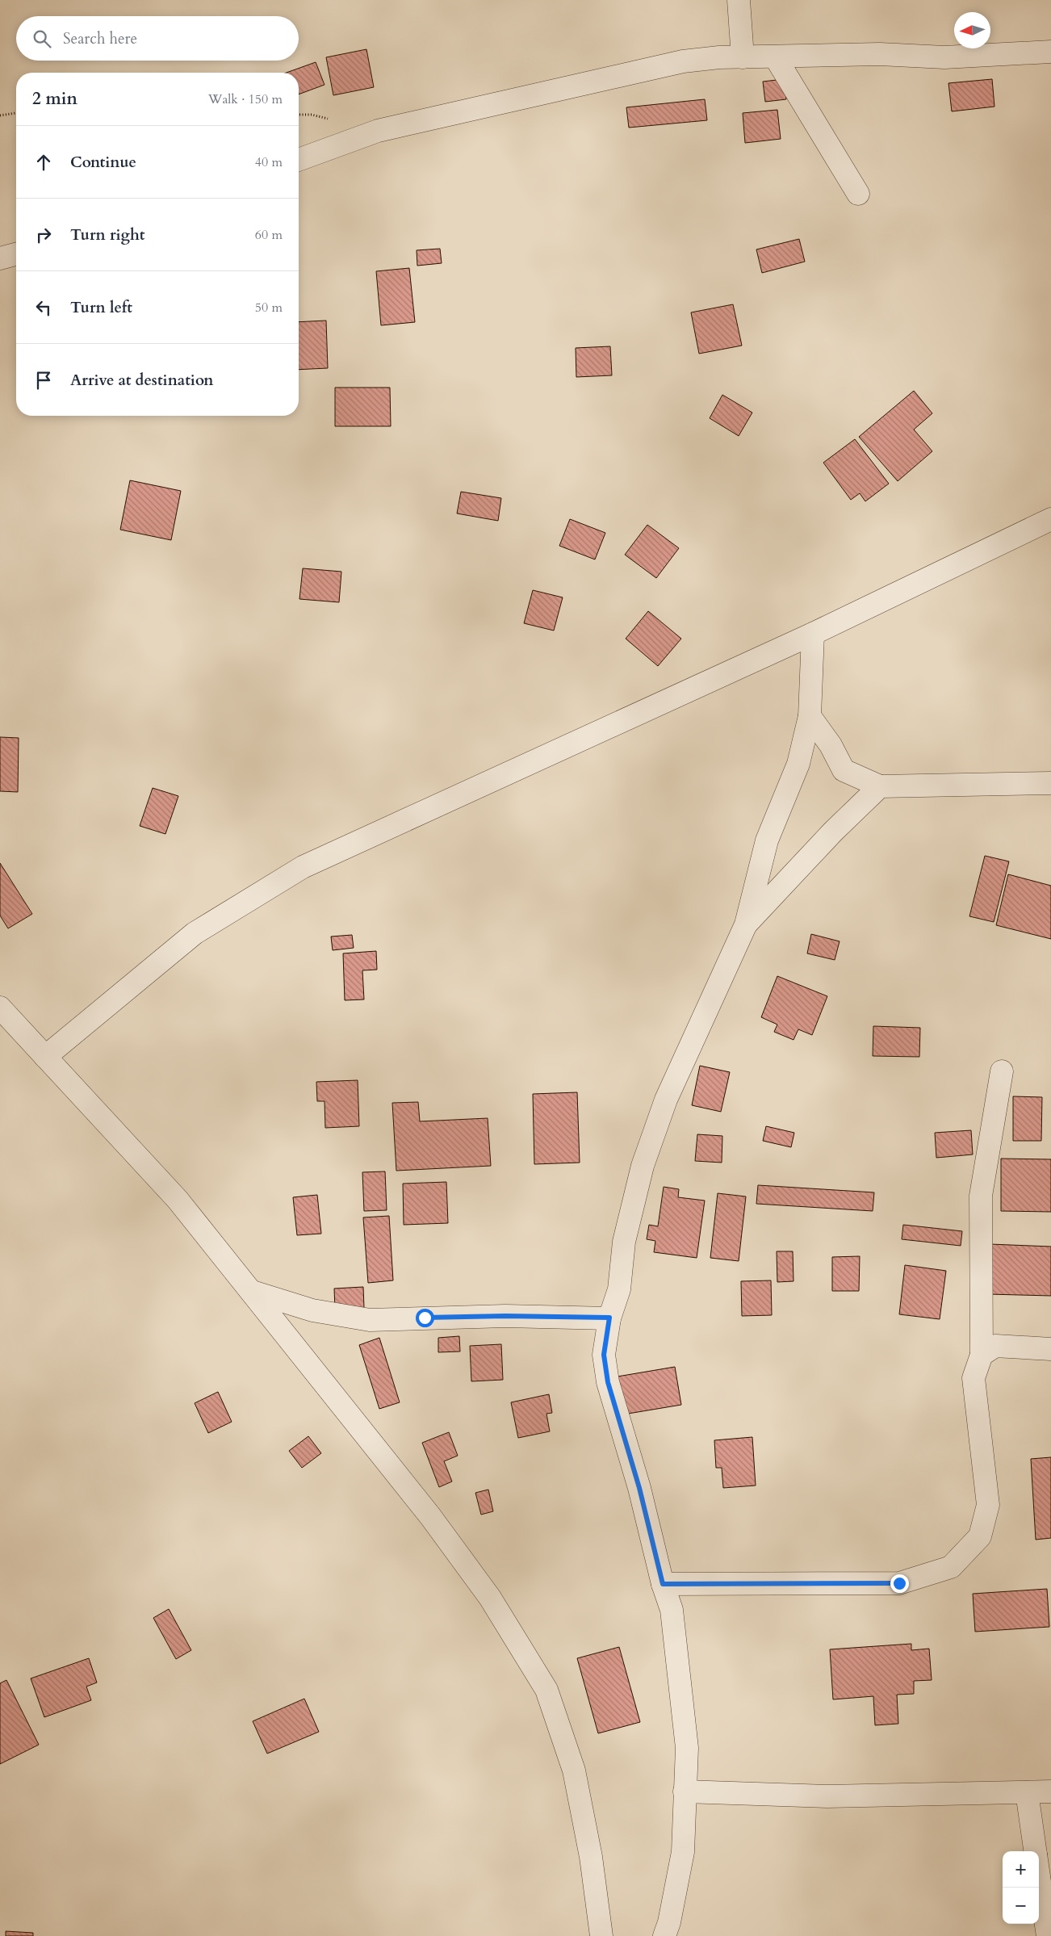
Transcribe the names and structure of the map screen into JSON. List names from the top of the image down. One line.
{"north":"left","page":{"search":"Search here","heading":["2 min","Walk · 150 m"],"list":[["Continue","40 m"],["Turn right","60 m"],["Turn left","50 m"],"Arrive at destination"],"map_buttons":["+","−"]}}
